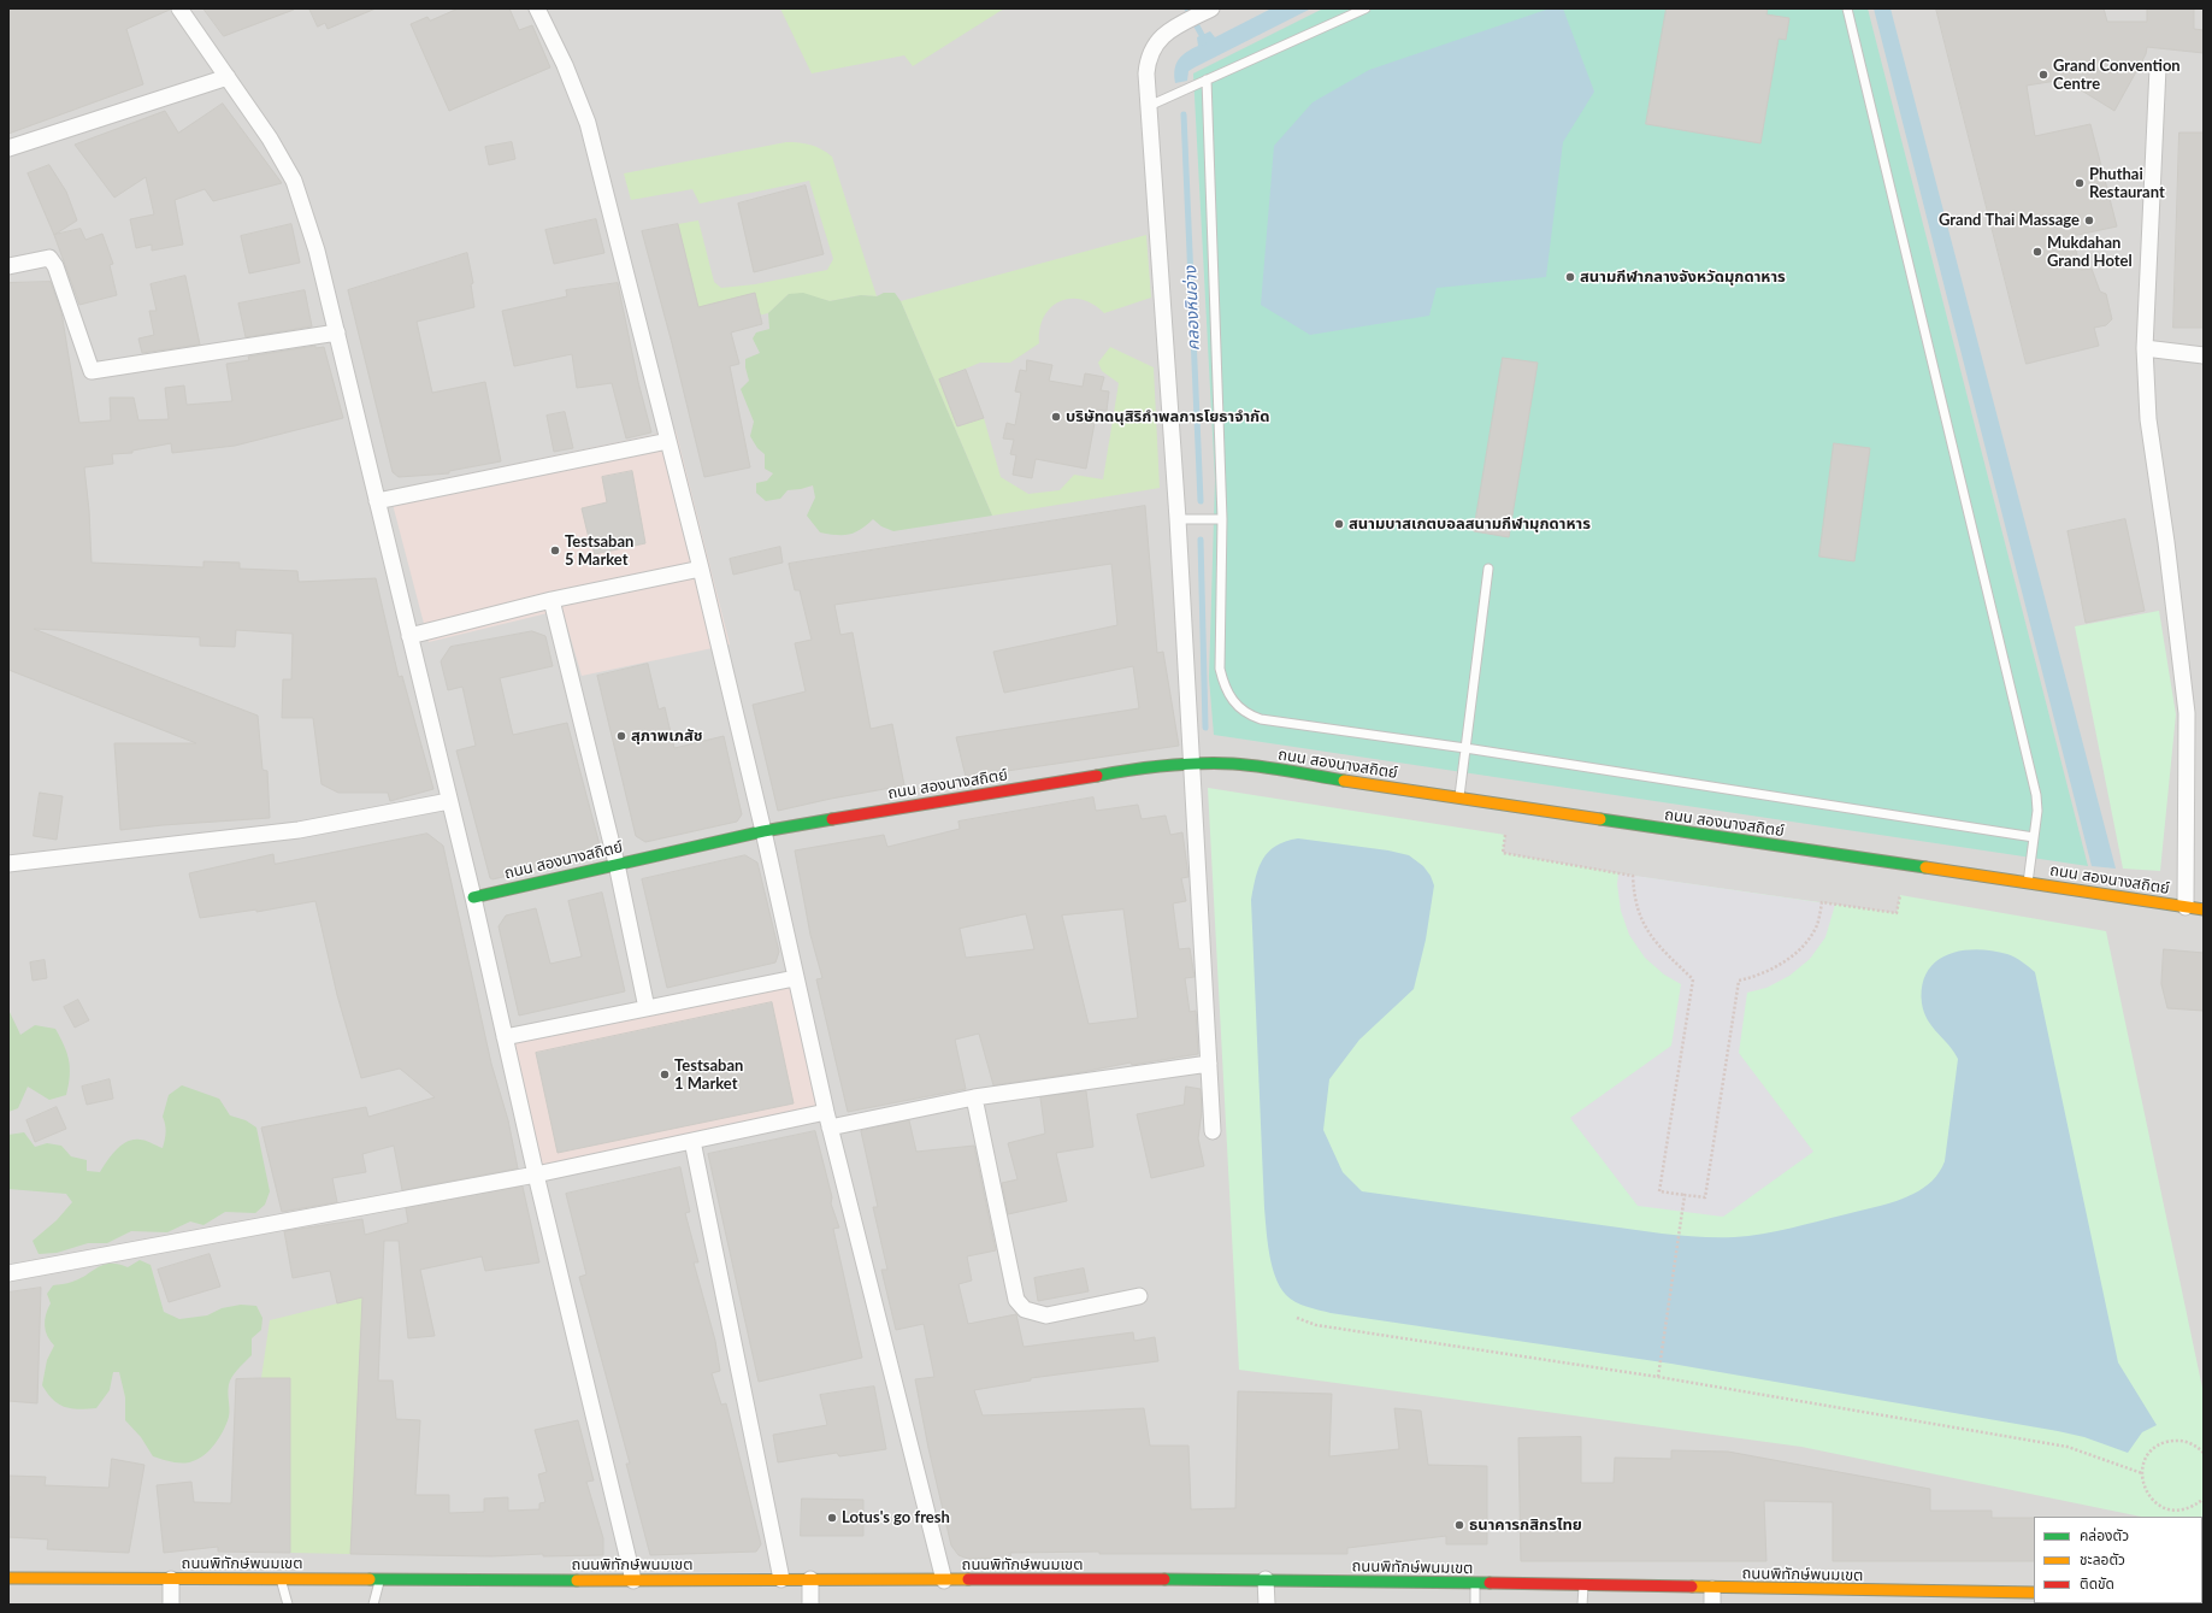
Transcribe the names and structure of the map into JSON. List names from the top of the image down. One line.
{"streets":{"main road":["ถนน สองนางสถิตย์","ถนนพิทักษ์พนมเขต"]},"water":["คลองหินอ่าง"],"places":["Grand Convention Centre","Phuthai Restaurant","Grand Thai Massage","Mukdahan Grand Hotel","สนามกีฬากลางจังหวัดมุกดาหาร","บริษัทดนุสิริกำพลการโยธาจำกัด","สนามบาสเกตบอลสนามกีฬามุกดาหาร","Testsaban 5 Market","สุภาพเภสัช","Testsaban 1 Market","Lotus's go fresh","ธนาคารกสิกรไทย"],"legend":["คล่องตัว","ชะลอตัว","ติดขัด"]}
